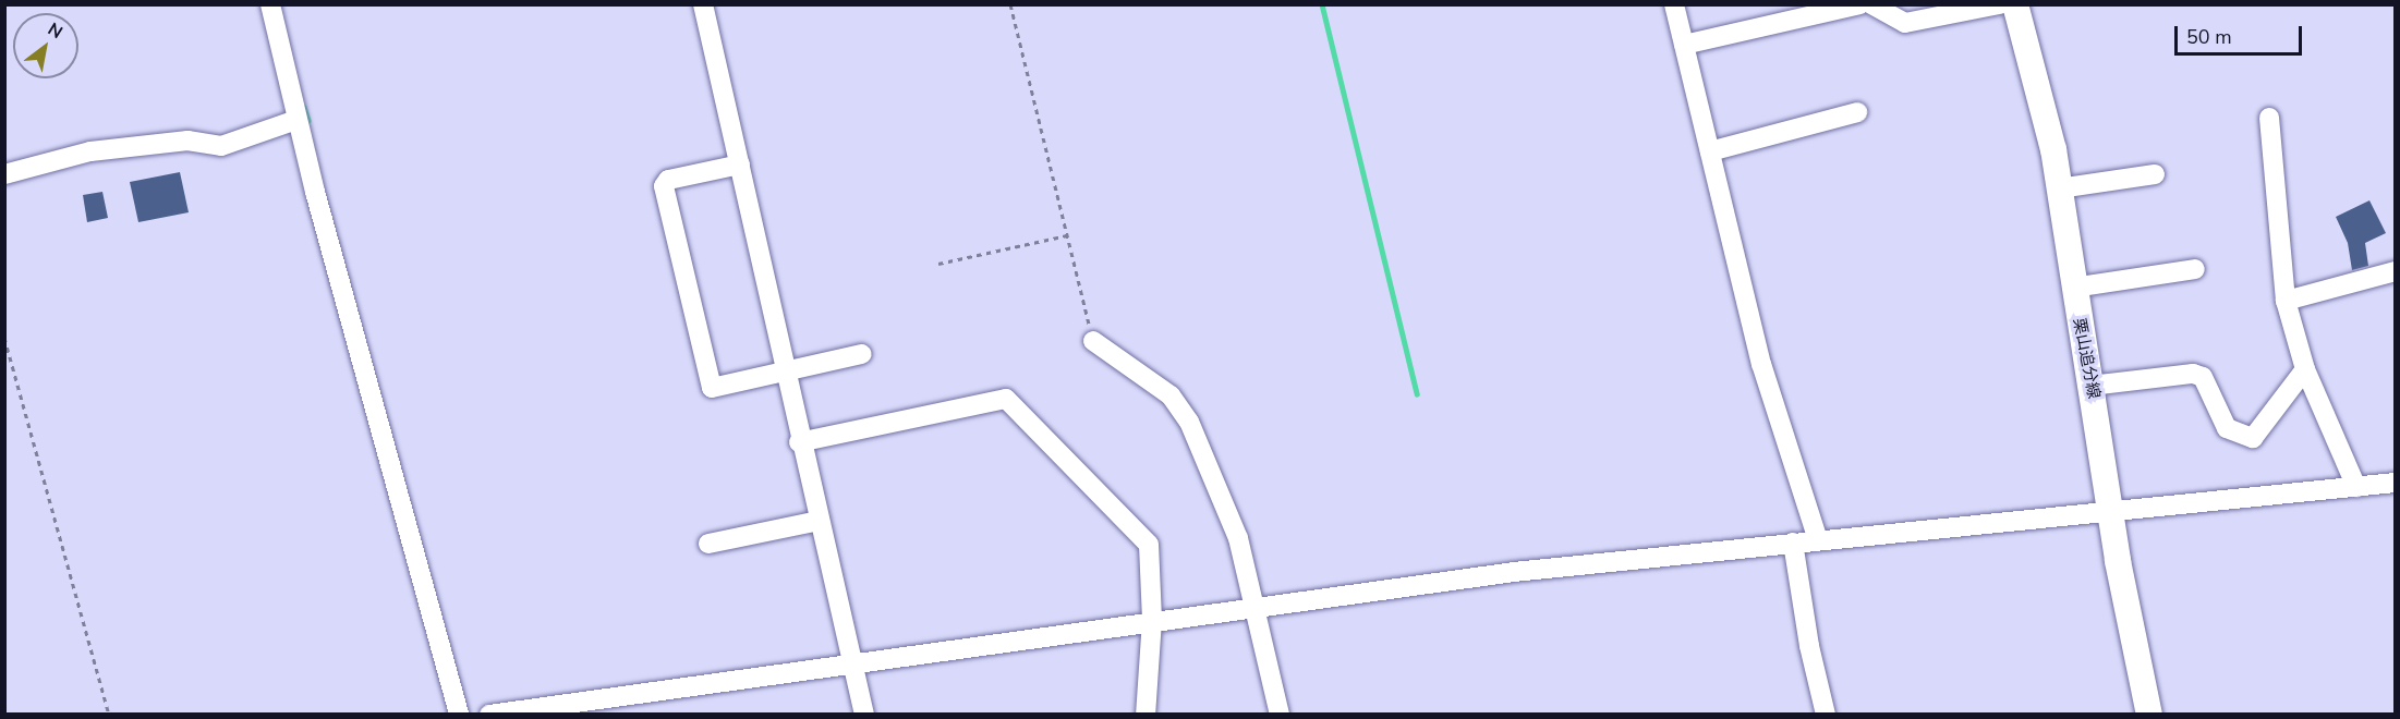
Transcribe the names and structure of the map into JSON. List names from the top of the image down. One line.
{"streets":{"main road":["栗山追分線"]},"scale_bar":"50 m","north":"top right"}
